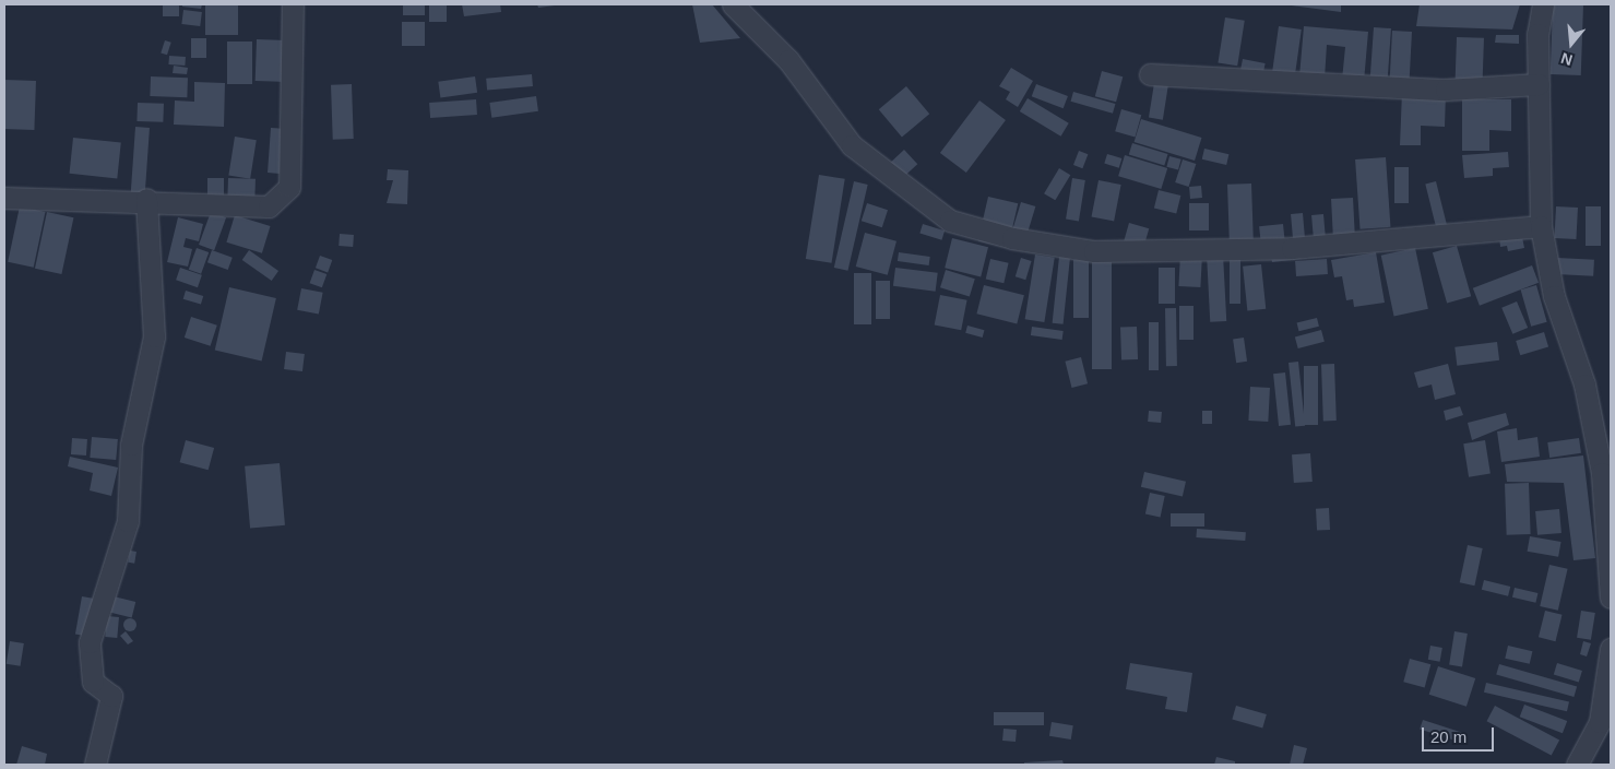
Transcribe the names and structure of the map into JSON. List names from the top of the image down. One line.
{"scale_bar":"20 m","north":"bottom"}
